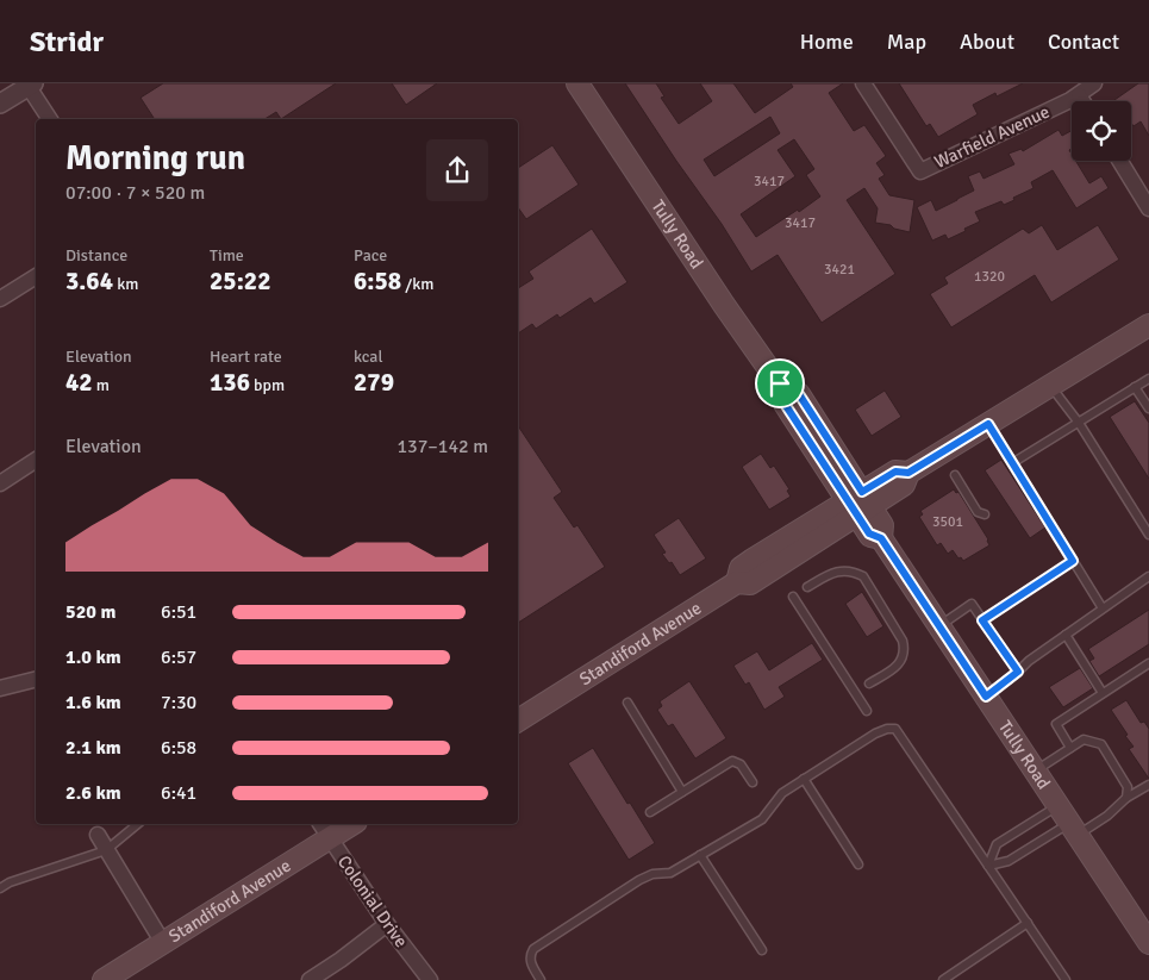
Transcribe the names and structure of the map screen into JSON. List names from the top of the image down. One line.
{"streets":{"main road":["Tully Road","Standiford Avenue"],"street":["Warfield Avenue","Colonial Drive"]},"crossings":[["Tully Road","Standiford Avenue"],["Standiford Avenue","Colonial Drive"]],"house_numbers":["3417","3417","3421","1320","3501"],"page":{"header":"Stridr","nav":["Home","Map","About","Contact"],"heading":["Morning run","07:00 · 7 × 520 m"],"stats":[["Distance","3.64 km"],["Time","25:22"],["Pace","6:58 /km"],["Elevation","42 m"],["Heart rate","136 bpm"],["kcal","279"]],"chart":["Elevation","137–142 m"],"list":[{"name":"520 m","note":"6:51"},{"name":"1.0 km","note":"6:57"},{"name":"1.6 km","note":"7:30"},{"name":"2.1 km","note":"6:58"},{"name":"2.6 km","note":"6:41"}]}}
